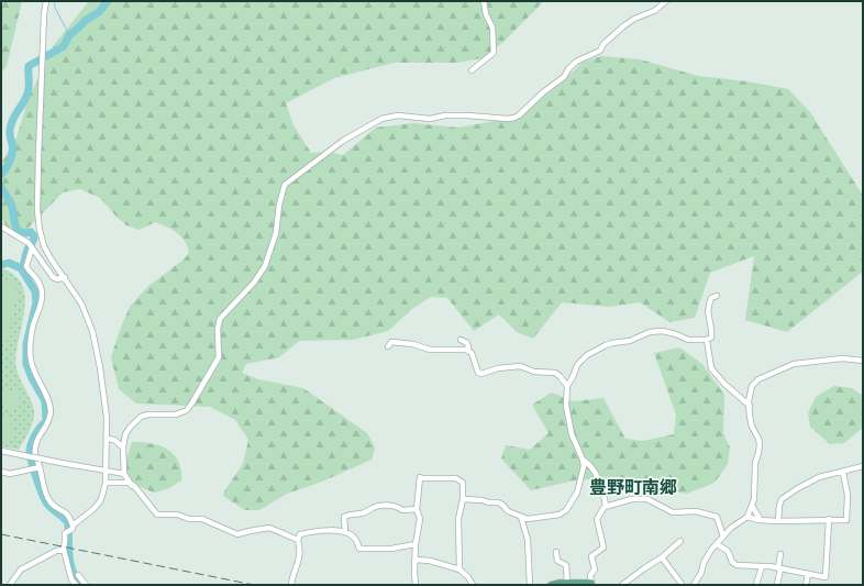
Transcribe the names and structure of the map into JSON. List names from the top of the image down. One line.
{"districts":["豊野町南郷"]}
